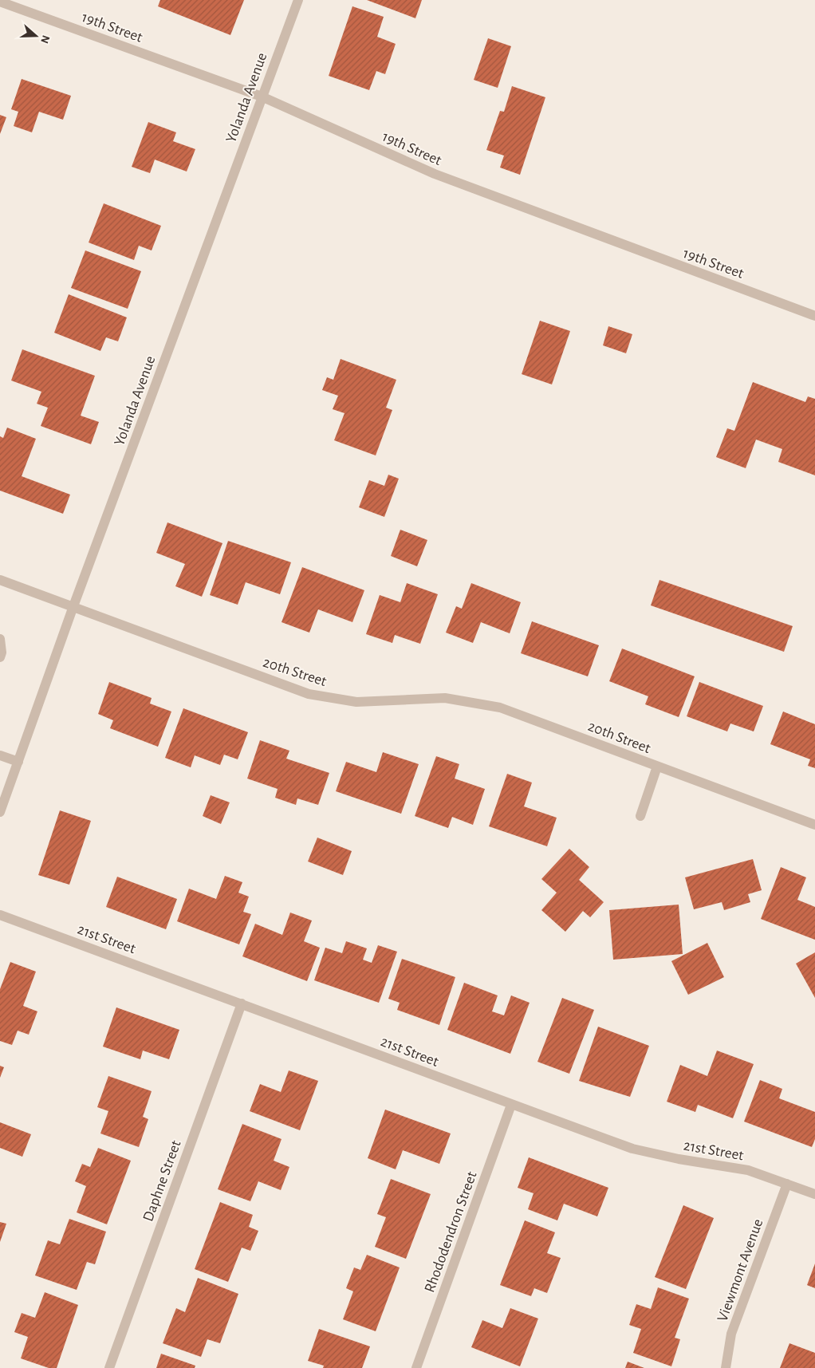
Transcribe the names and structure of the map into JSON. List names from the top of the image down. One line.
{"streets":{"street":["19th Street","Yolanda Avenue","20th Street","21st Street","Daphne Street","Rhododendron Street","Viewmont Avenue"]},"crossings":[["19th Street","Yolanda Avenue"],["Yolanda Avenue","20th Street"],["21st Street","Daphne Street"],["21st Street","Rhododendron Street"],["21st Street","Viewmont Avenue"]],"north":"right"}
